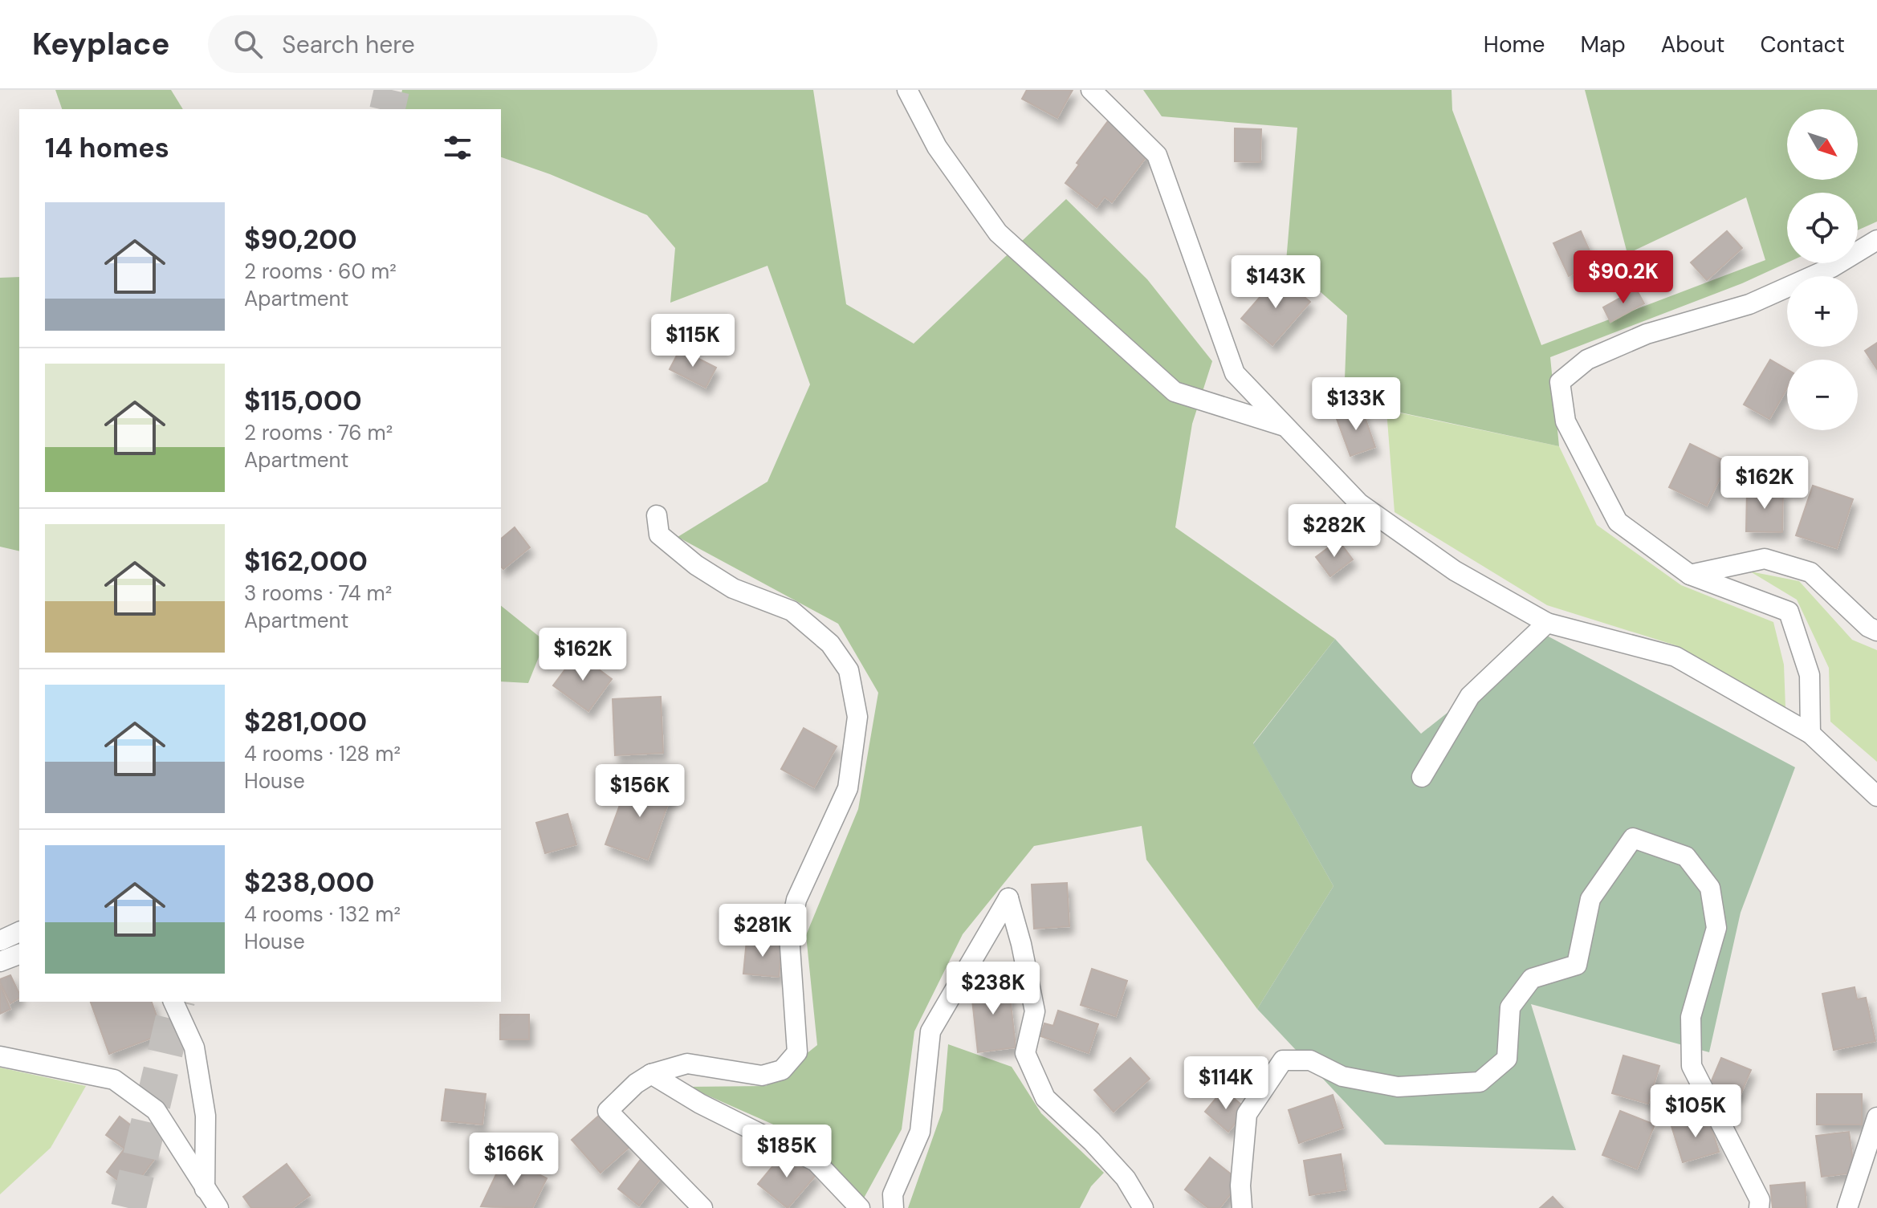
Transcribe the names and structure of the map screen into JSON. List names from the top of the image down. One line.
{"north":"bottom right","page":{"header":"Keyplace","search":"Search here","nav":["Home","Map","About","Contact"],"map_buttons":["+","−"],"heading":"14 homes","list":[{"name":"$90,200","note":"2 rooms · 60 m² · Apartment"},{"name":"$115,000","note":"2 rooms · 76 m² · Apartment"},{"name":"$162,000","note":"3 rooms · 74 m² · Apartment"},{"name":"$281,000","note":"4 rooms · 128 m² · House"},{"name":"$238,000","note":"4 rooms · 132 m² · House"}],"price":["$90.2K","$143K","$115K","$133K","$162K","$282K","$162K","$156K","$281K","$238K","$114K","$105K","$185K","$166K"]}}
